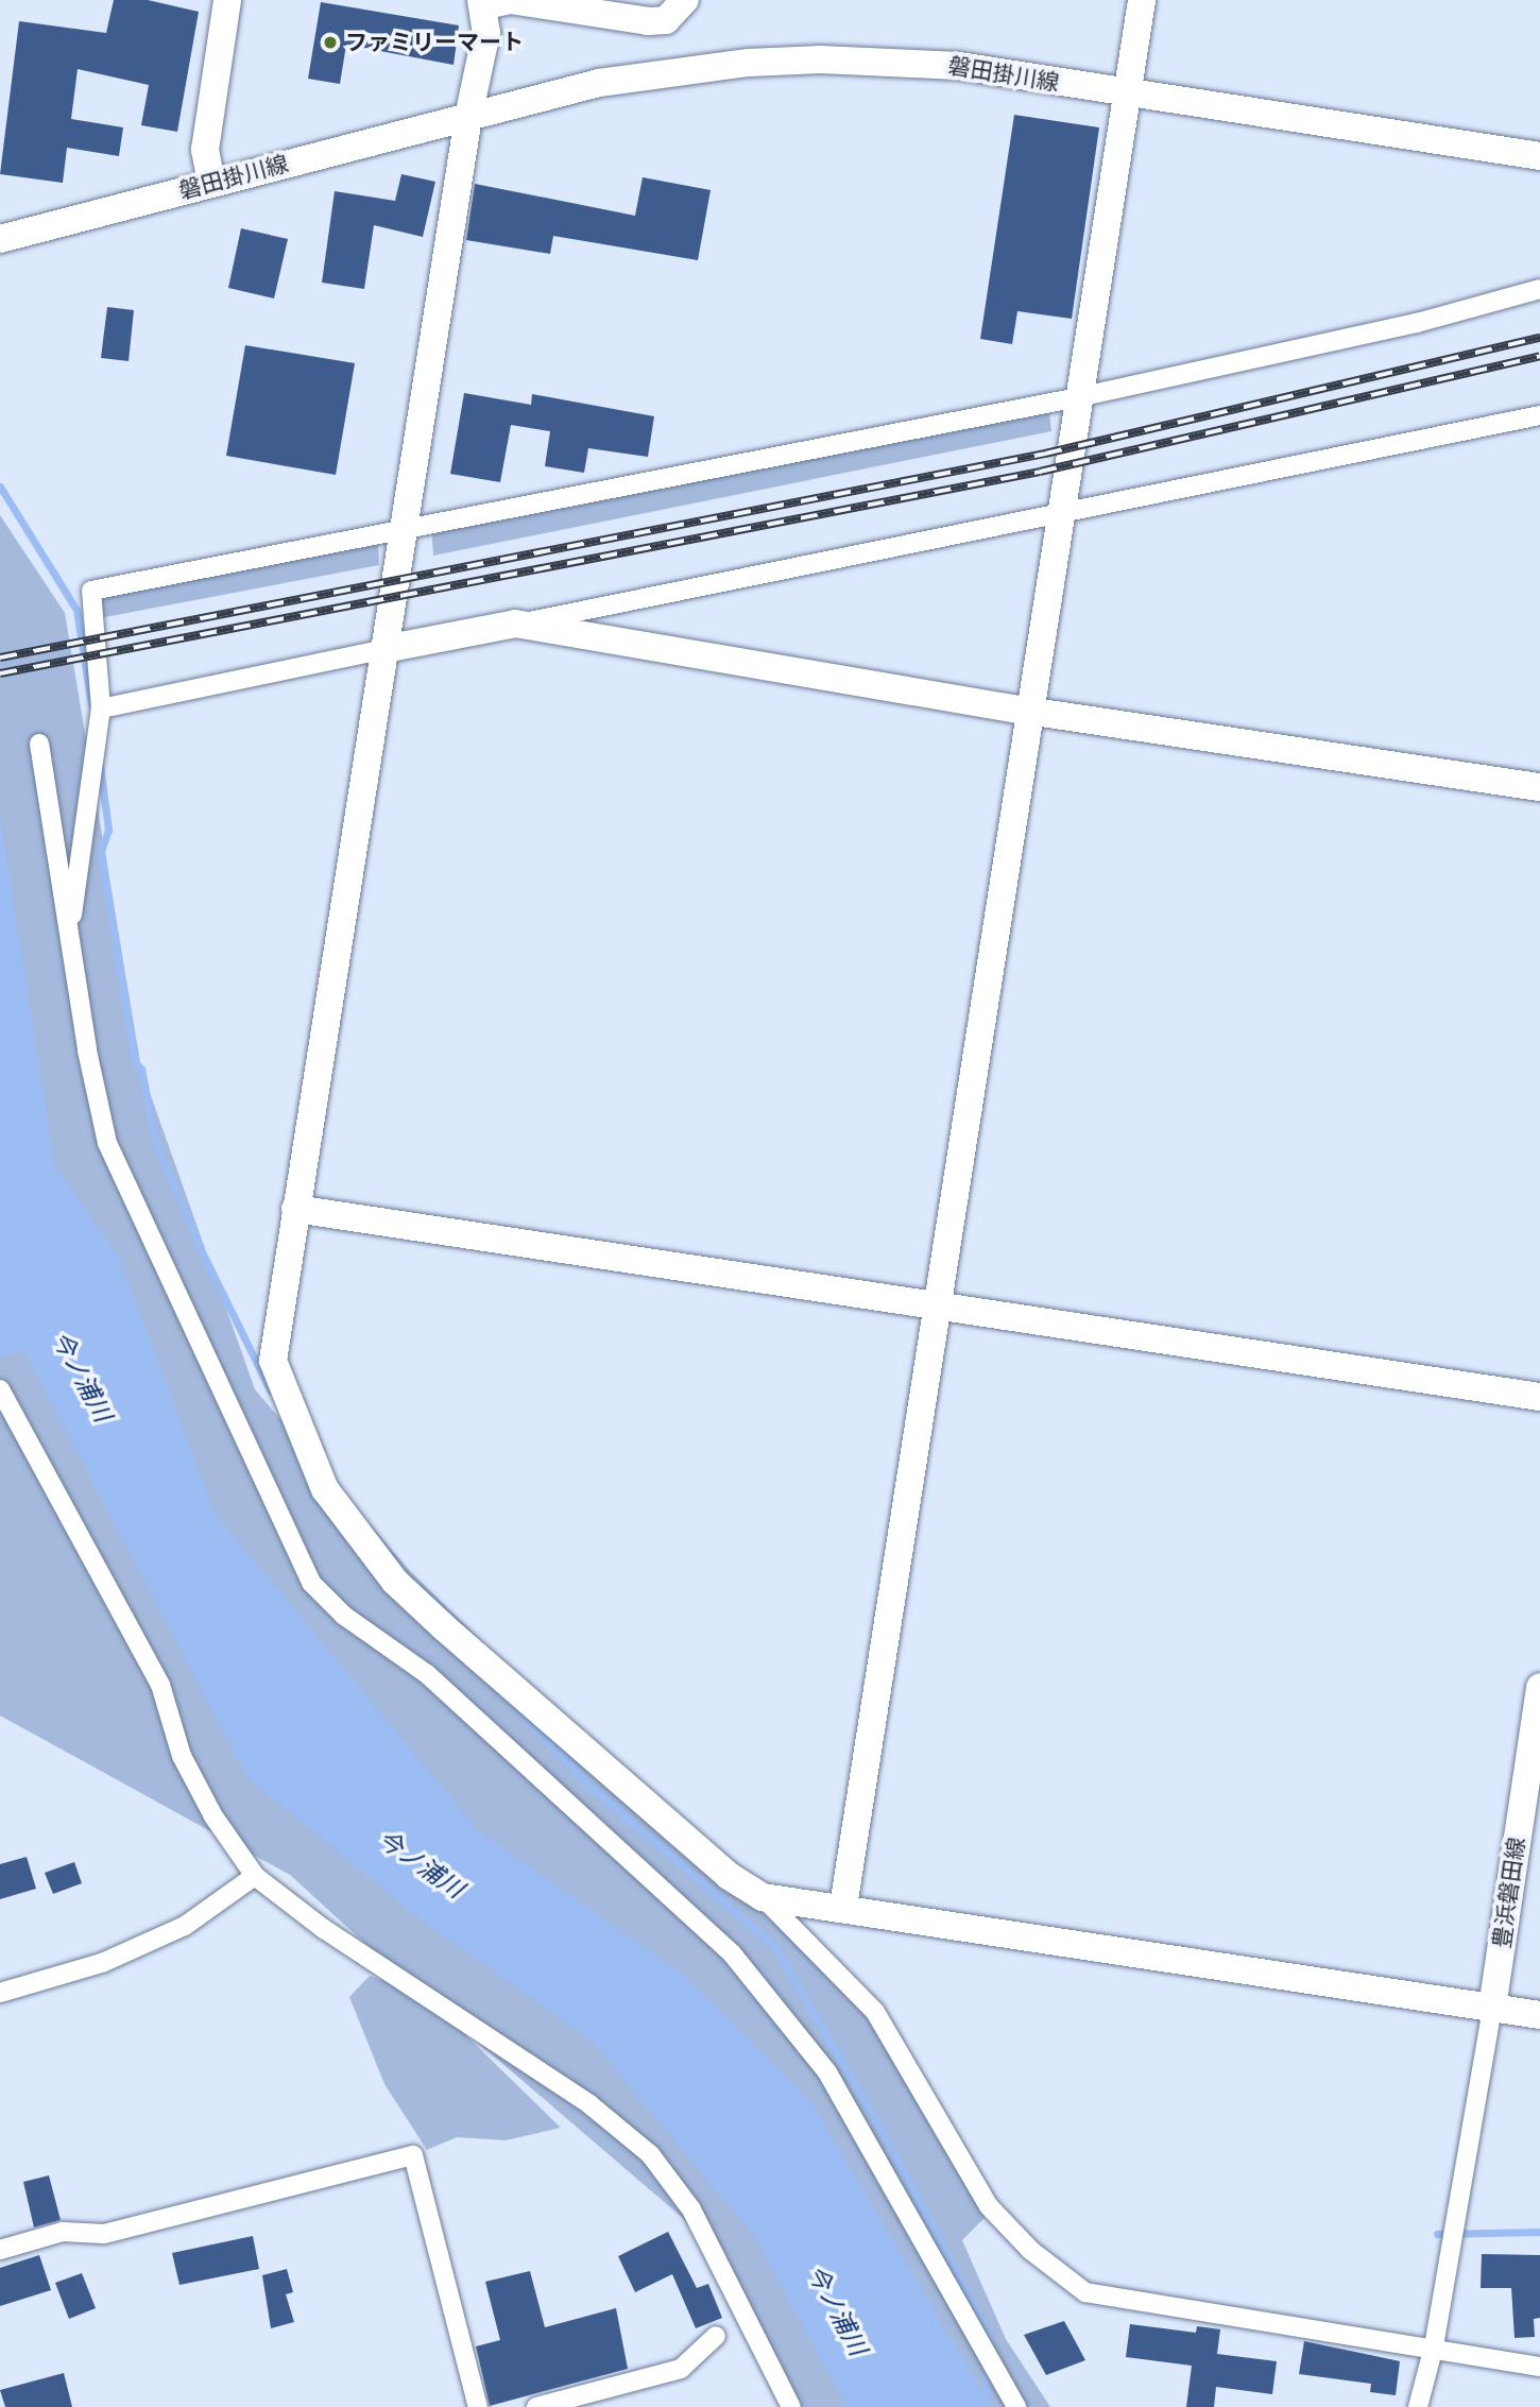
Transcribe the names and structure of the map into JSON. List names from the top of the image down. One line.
{"streets":{"street":["磐田掛川線","豊浜磐田線"]},"water":["今ノ浦川"],"places":["ファミリーマート"]}
